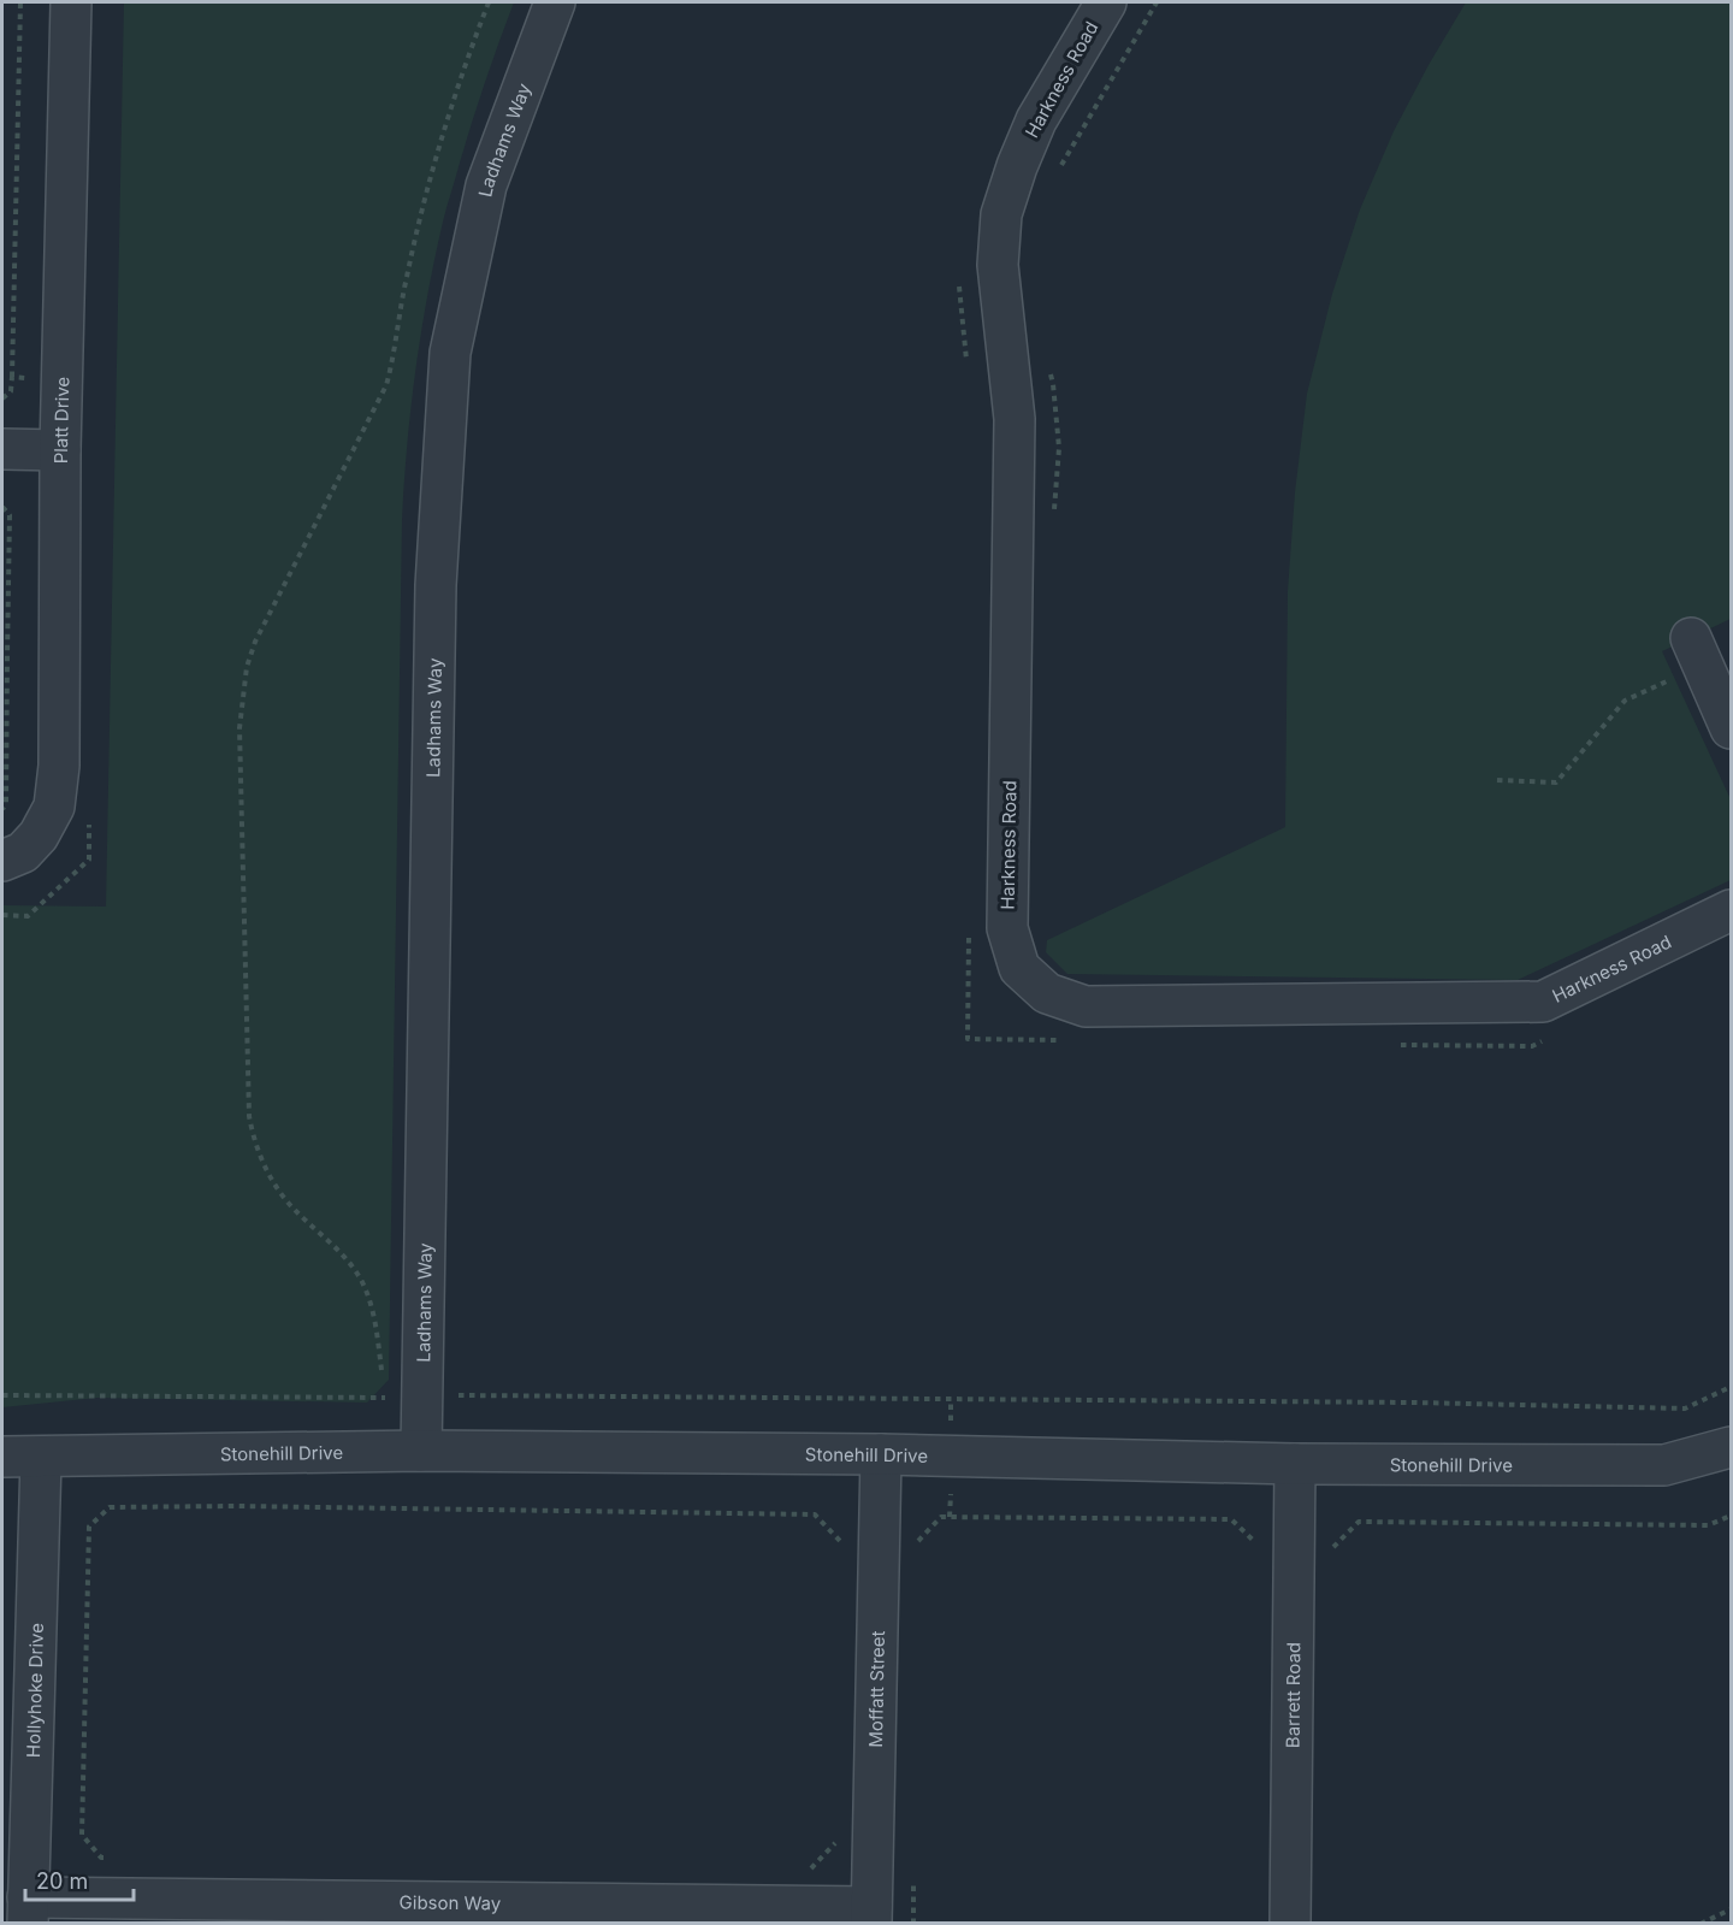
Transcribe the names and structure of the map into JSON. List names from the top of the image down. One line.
{"streets":{"street":["Harkness Road","Ladhams Way","Platt Drive","Stonehill Drive","Moffatt Street","Hollyhoke Drive","Barrett Road","Gibson Way"]},"crossings":[["Ladhams Way","Stonehill Drive"],["Stonehill Drive","Moffatt Street"],["Stonehill Drive","Hollyhoke Drive"],["Stonehill Drive","Barrett Road"],["Moffatt Street","Gibson Way"],["Hollyhoke Drive","Gibson Way"]],"scale_bar":"20 m"}
